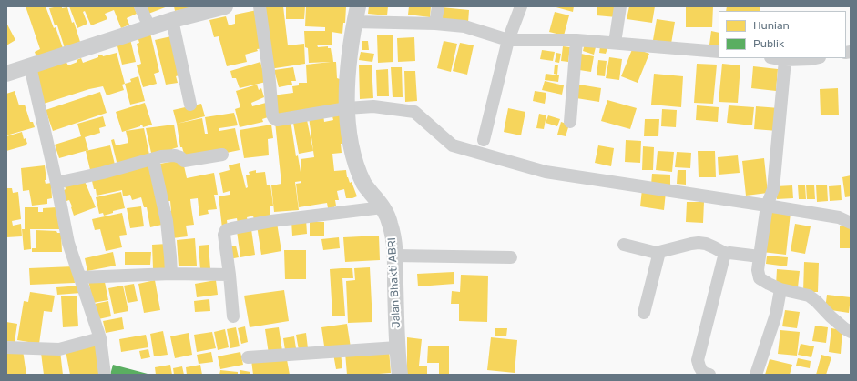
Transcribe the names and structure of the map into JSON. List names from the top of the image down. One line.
{"streets":{"street":["Jalan Bhakti ABRI"]},"legend":["Hunian","Publik"]}
